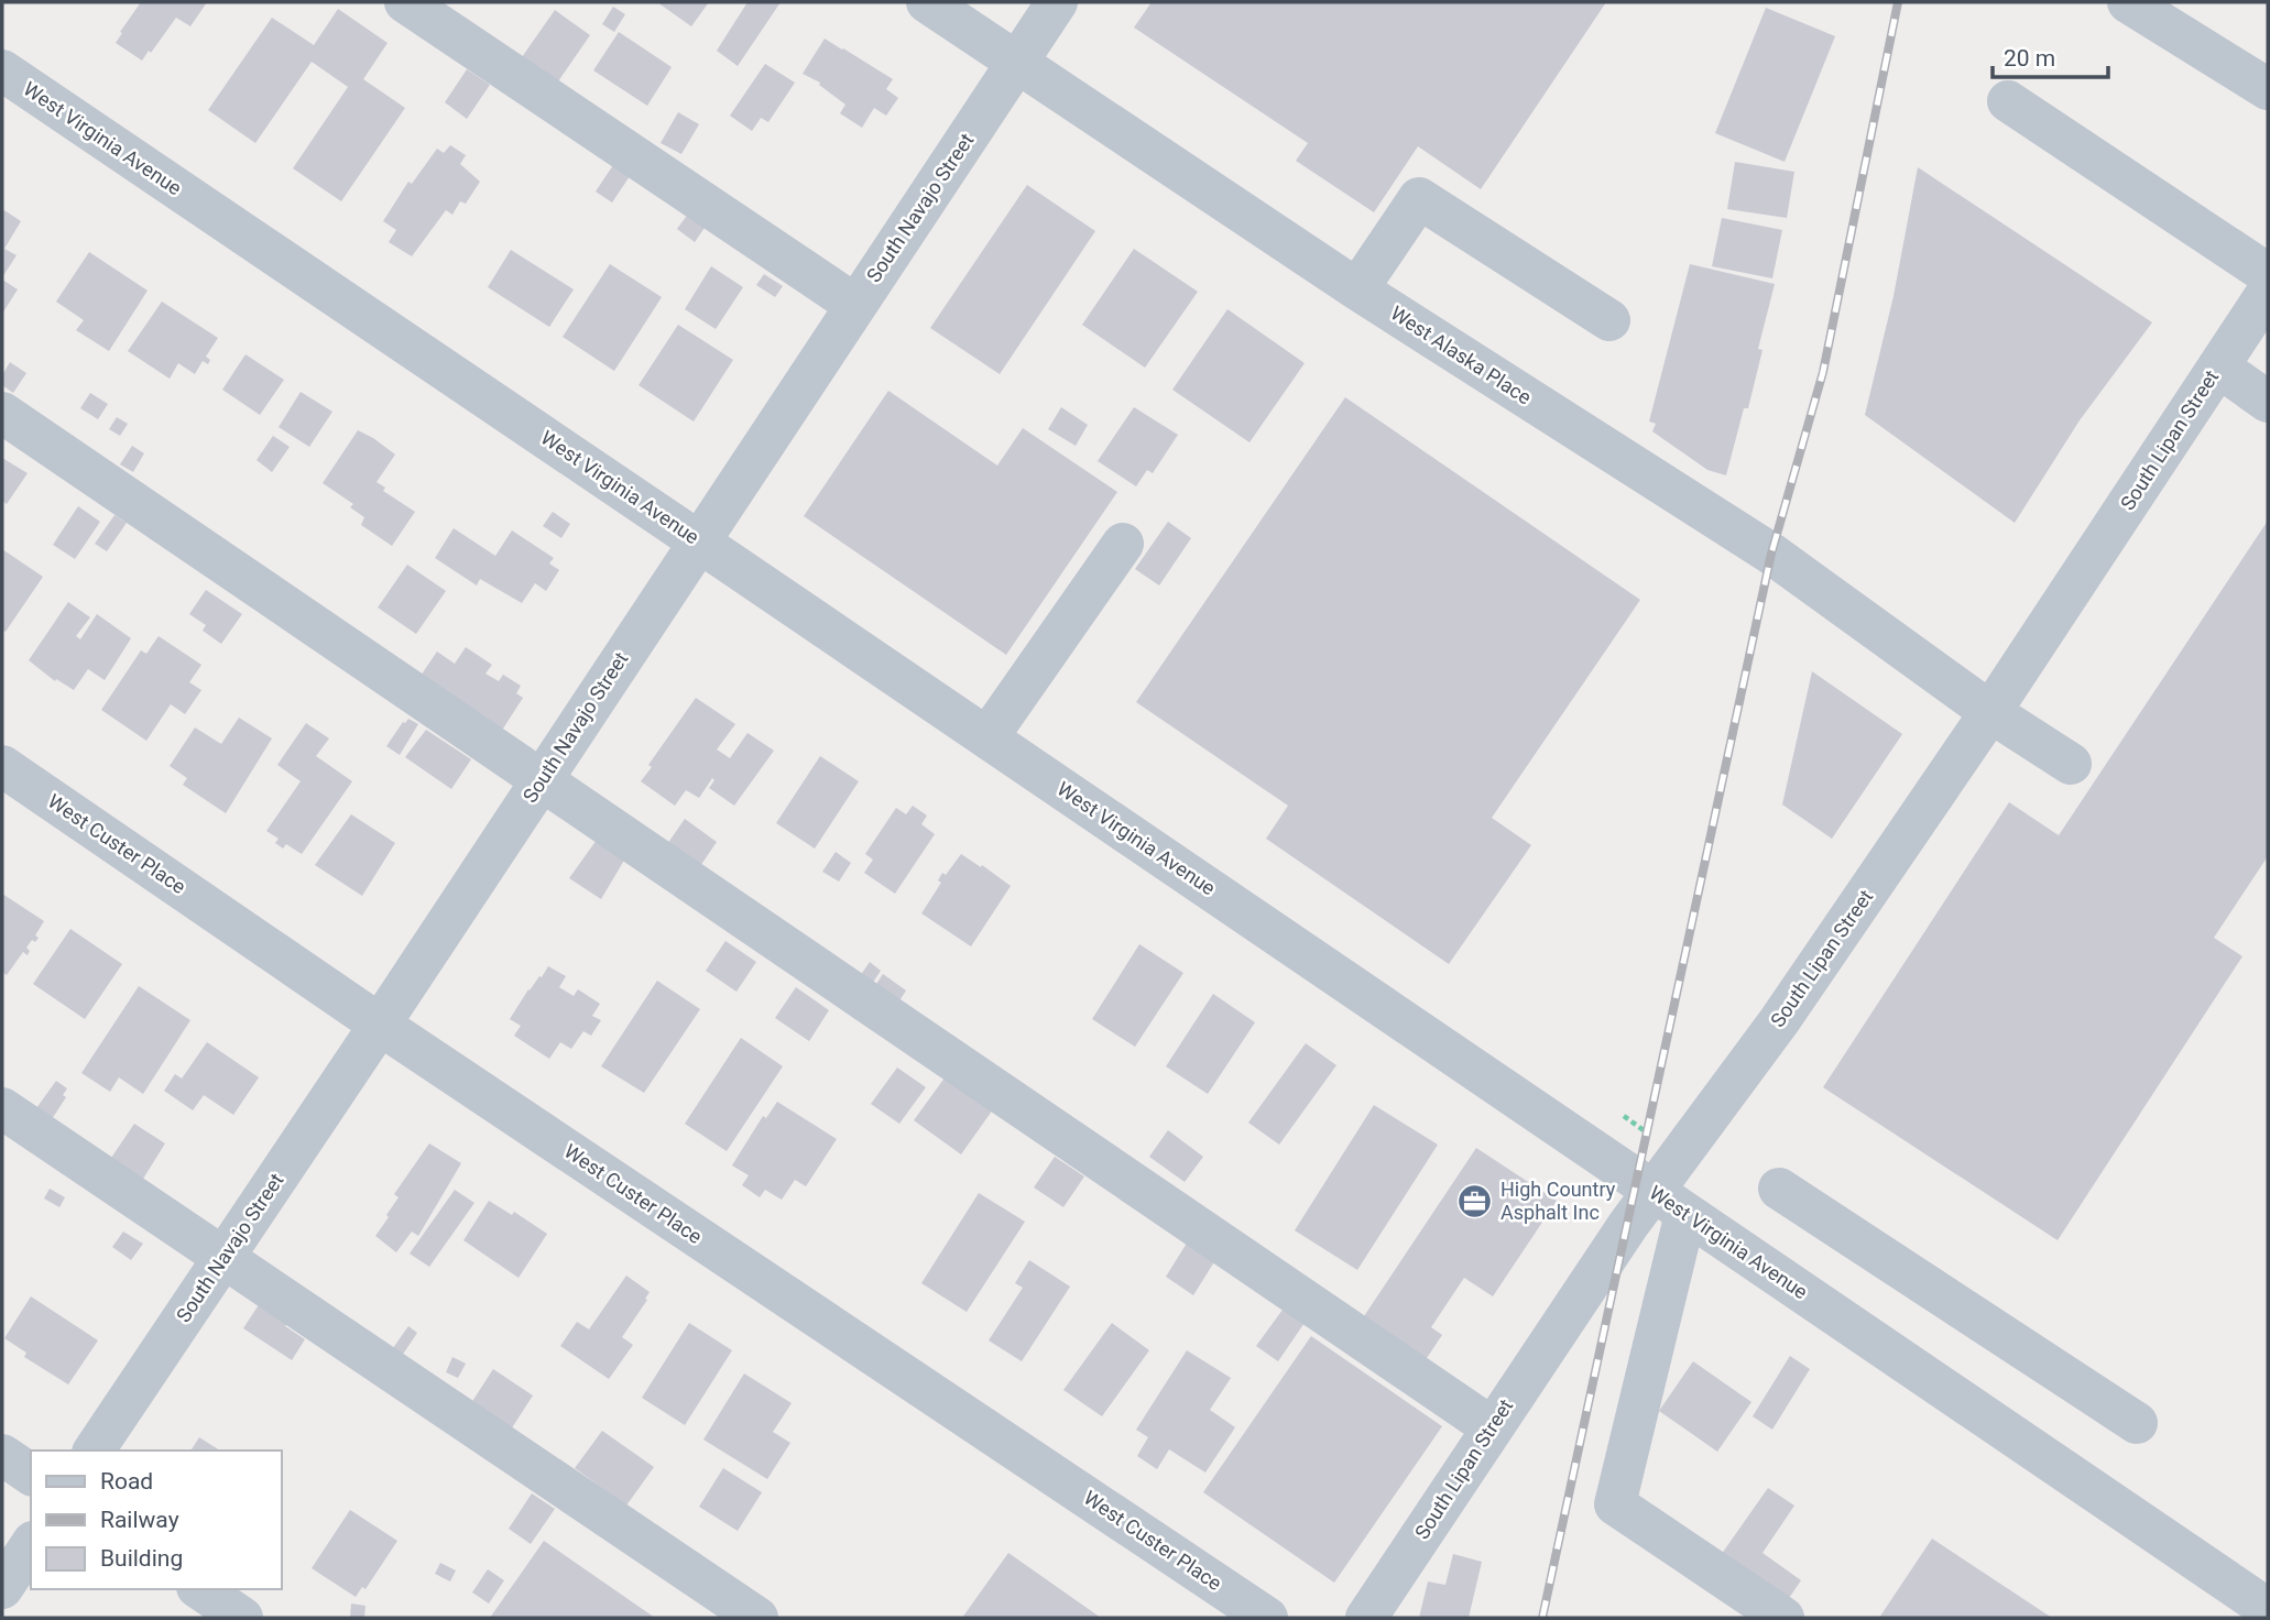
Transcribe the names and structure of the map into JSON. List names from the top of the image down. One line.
{"streets":{"street":["West Virginia Avenue","South Navajo Street","West Alaska Place","South Lipan Street","West Custer Place"]},"crossings":[["West Virginia Avenue","South Navajo Street"],["West Virginia Avenue","South Lipan Street"],["South Navajo Street","West Alaska Place"],["South Navajo Street","West Custer Place"],["West Alaska Place","South Lipan Street"]],"places":{"office":["High Country Asphalt Inc"]},"legend":["Road","Railway","Building"],"scale_bar":"20 m"}
